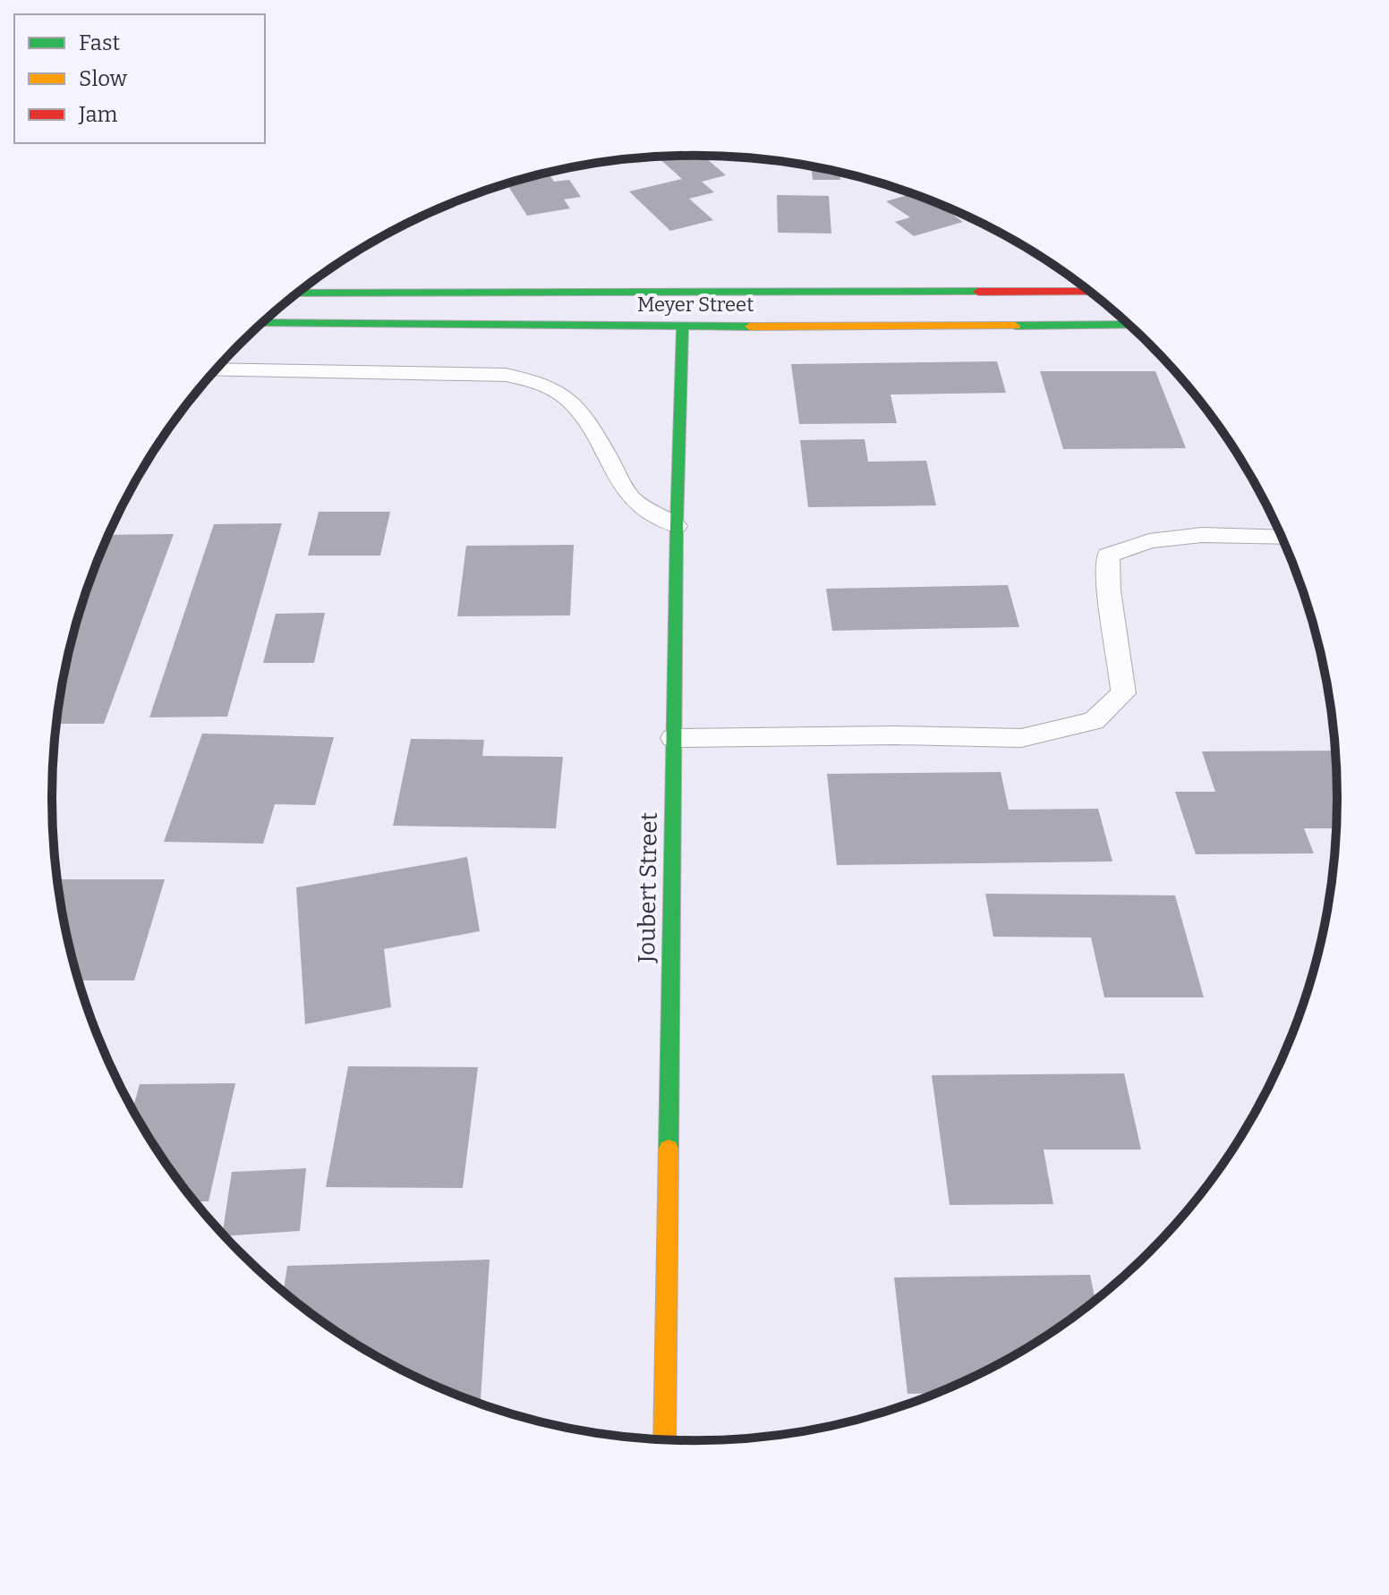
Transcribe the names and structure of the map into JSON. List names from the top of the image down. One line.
{"streets":{"main road":["Meyer Street","Joubert Street"]},"crossings":[["Meyer Street","Joubert Street"]],"legend":["Fast","Slow","Jam"]}
